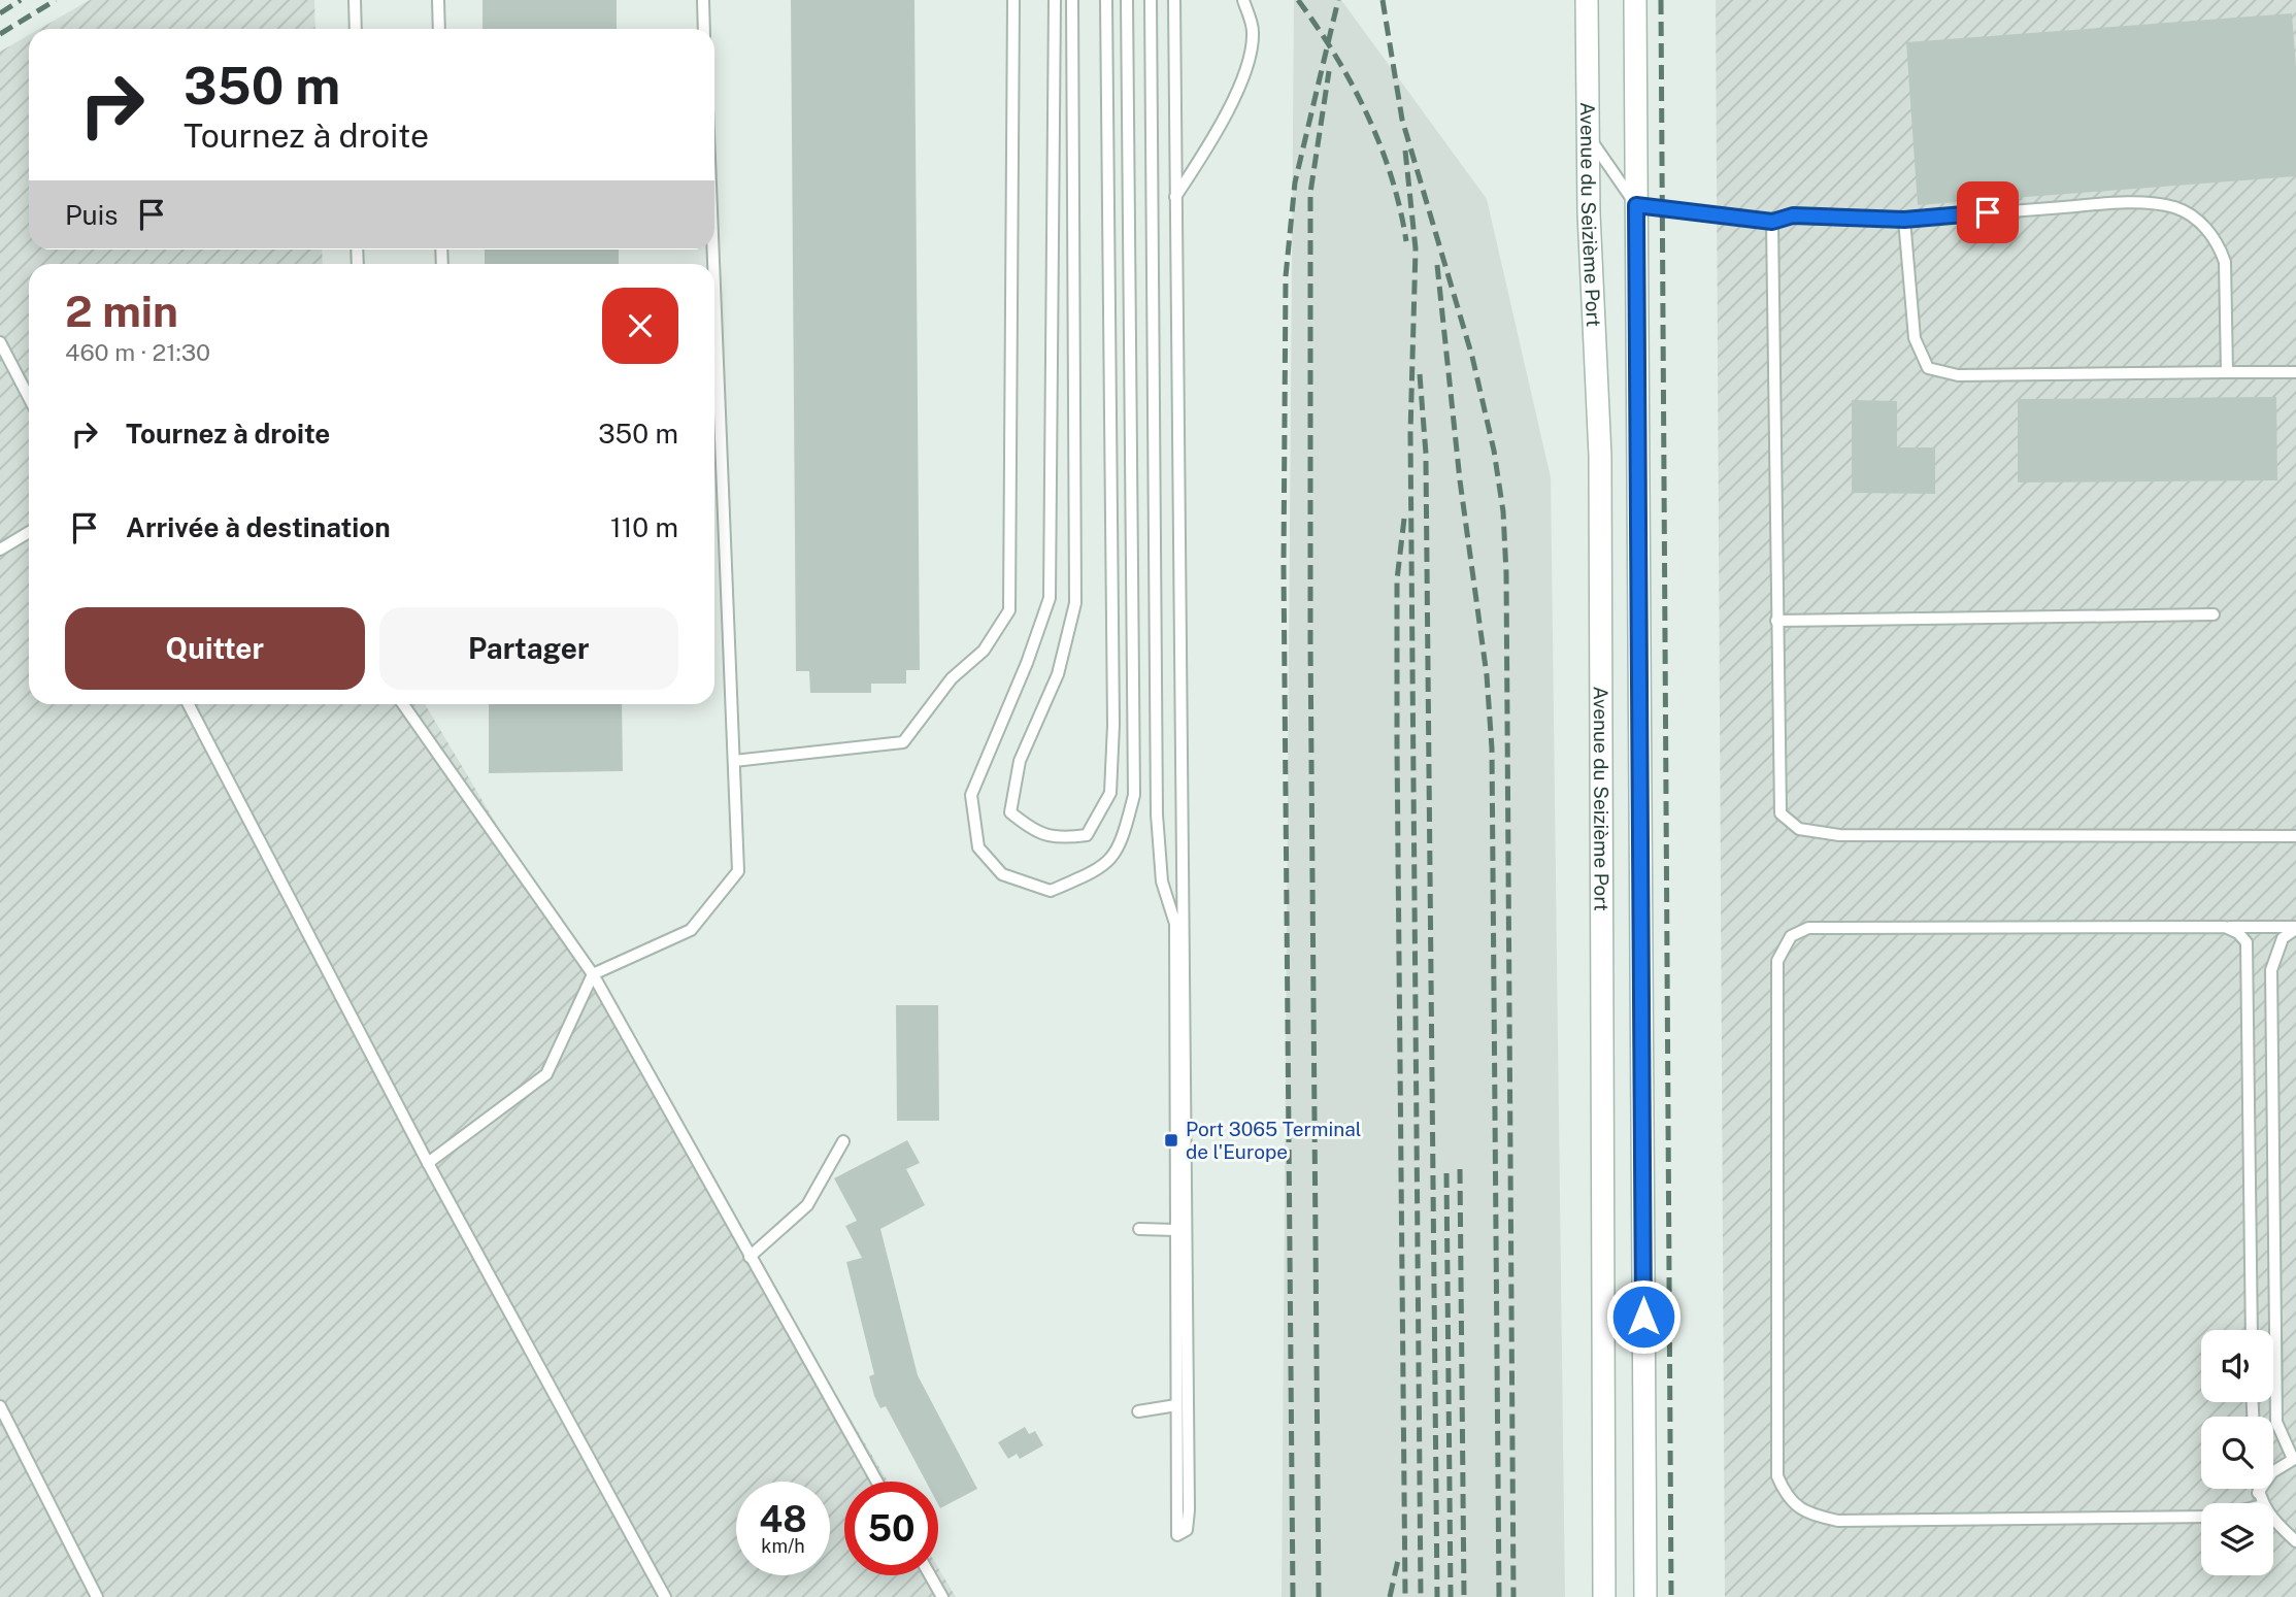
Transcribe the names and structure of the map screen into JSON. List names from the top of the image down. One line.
{"streets":{"main road":["Avenue du Seizième Port"]},"places":{"transit":["Port 3065 Terminal de l'Europe"]},"page":{"turn":["350 m","Tournez à droite"],"then":"Puis","heading":["2 min","460 m · 21:30"],"list":[{"name":"Tournez à droite","value":"350 m"},{"name":"Arrivée à destination","value":"110 m"}],"buttons":["Quitter","Partager"],"speed":"48 km/h","limit":"50"}}
